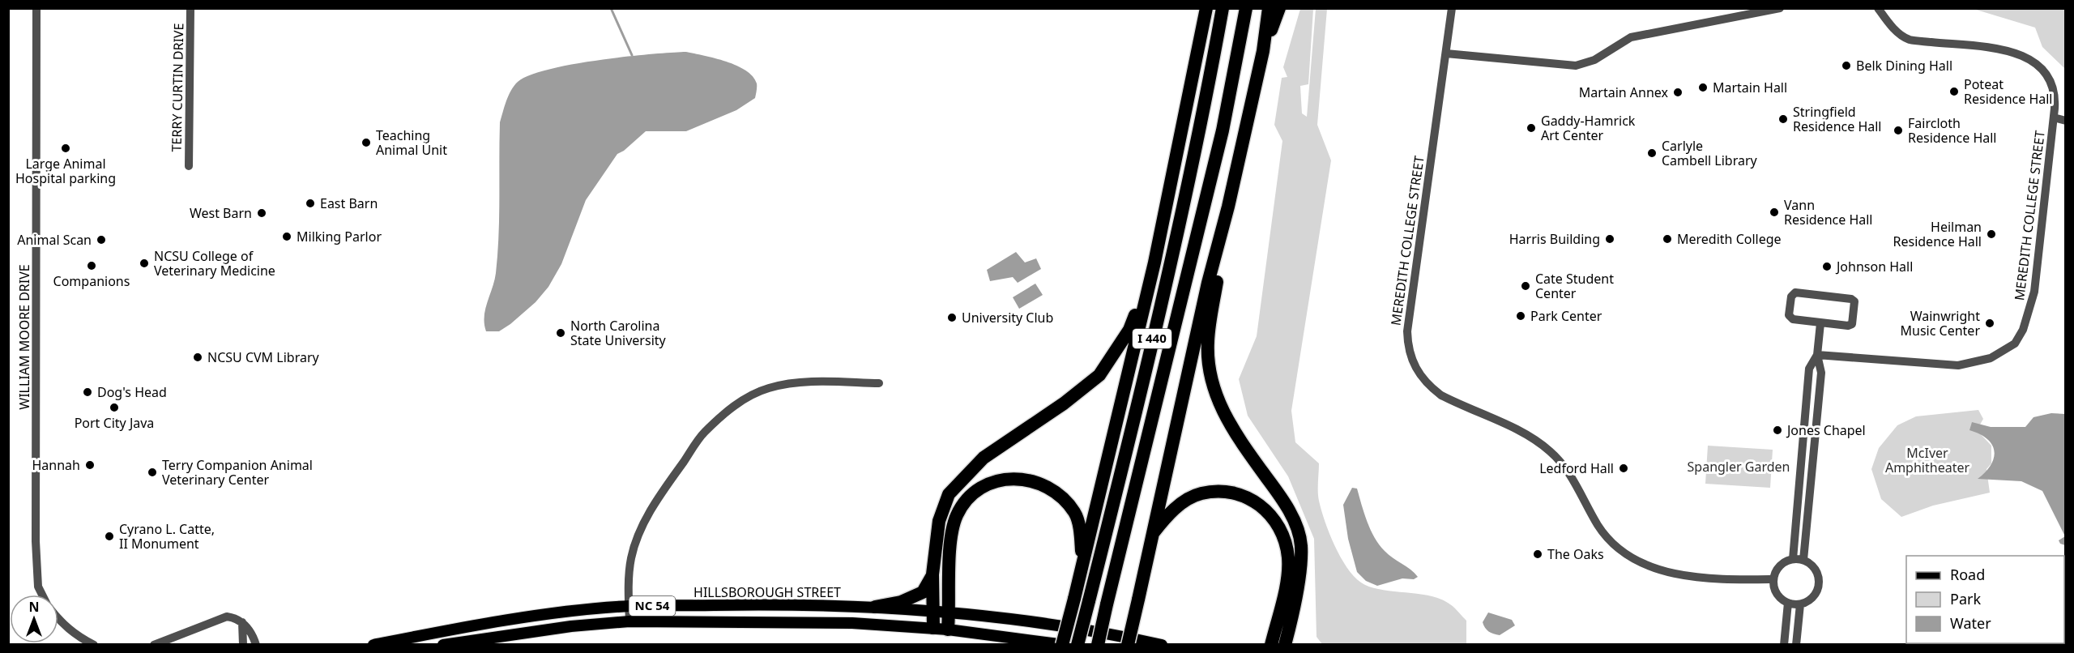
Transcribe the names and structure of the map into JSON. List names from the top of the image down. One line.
{"streets":{"highway":["I 440"],"main road":["HILLSBOROUGH STREET","NC 54"],"street":["TERRY CURTIN DRIVE","MEREDITH COLLEGE STREET","WILLIAM MOORE DRIVE"]},"crossings":[["HILLSBOROUGH STREET","NC 54"]],"parks":["McIver Amphitheater","Spangler Garden"],"places":["Belk Dining Hall","Martain Hall","Poteat Residence Hall","Martain Annex","Stringfield Residence Hall","Gaddy-Hamrick Art Center","Faircloth Residence Hall","Teaching Animal Unit","Large Animal Hospital parking","Carlyle Cambell Library","East Barn","Vann Residence Hall","West Barn","Heilman Residence Hall","Milking Parlor","Harris Building","Meredith College","Animal Scan","NCSU College of Veterinary Medicine","Companions","Johnson Hall","Cate Student Center","Park Center","University Club","Wainwright Music Center","North Carolina State University","NCSU CVM Library","Dog's Head","Port City Java","Jones Chapel","Hannah","Ledford Hall","Terry Companion Animal Veterinary Center","Cyrano L. Catte, II Monument","The Oaks"],"legend":["Road","Park","Water"],"north":"top"}
